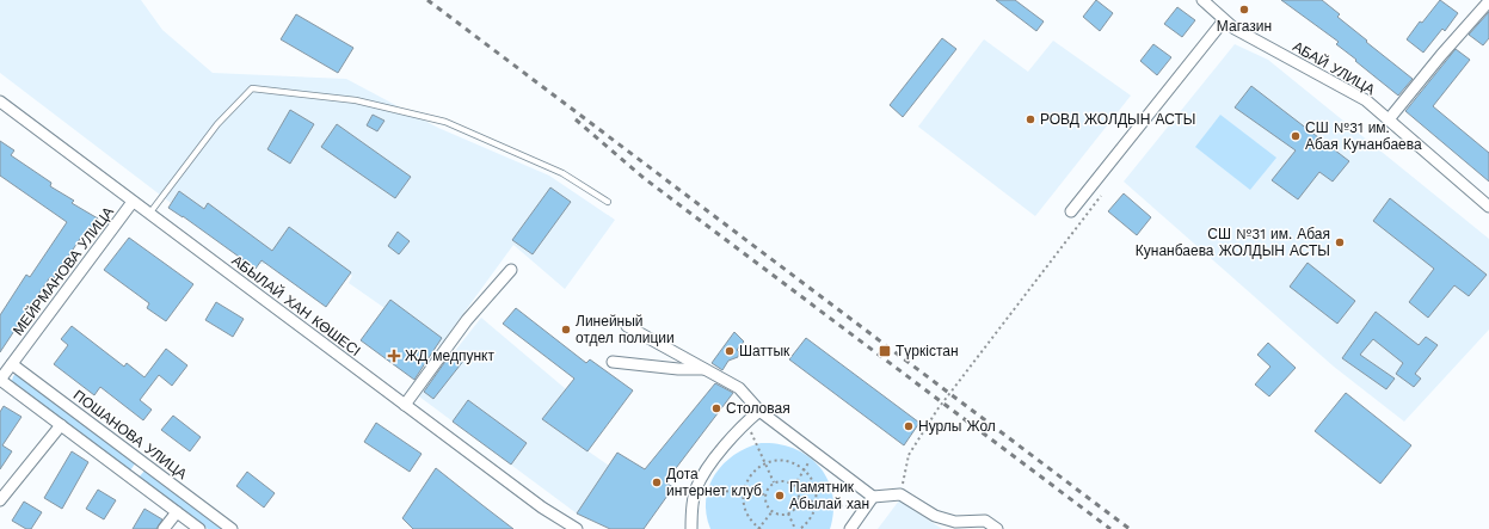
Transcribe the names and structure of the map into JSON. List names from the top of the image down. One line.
{"streets":{"street":["АБАЙ УЛИЦА","МЕЙРМАНОВА УЛИЦА","АБЫЛАЙ ХАН КӨШЕСІ","ПОШАНОВА УЛИЦА"]},"crossings":[["МЕЙРМАНОВА УЛИЦА","АБЫЛАЙ ХАН КӨШЕСІ"],["МЕЙРМАНОВА УЛИЦА","ПОШАНОВА УЛИЦА"]],"places":{"other":["Магазин","РОВД ЖОЛДЫН АСТЫ","СШ №31 им. Абая Кунанбаева","СШ №31 им. Абая Кунанбаева ЖОЛДЫН АСТЫ","Линейный отдел полиции","Шаттык","Столовая","Нурлы Жол","Дота интернет клуб","Памятник Абылай хан"],"transit":["Түркістан"],"health":["ЖД медпункт"]}}
